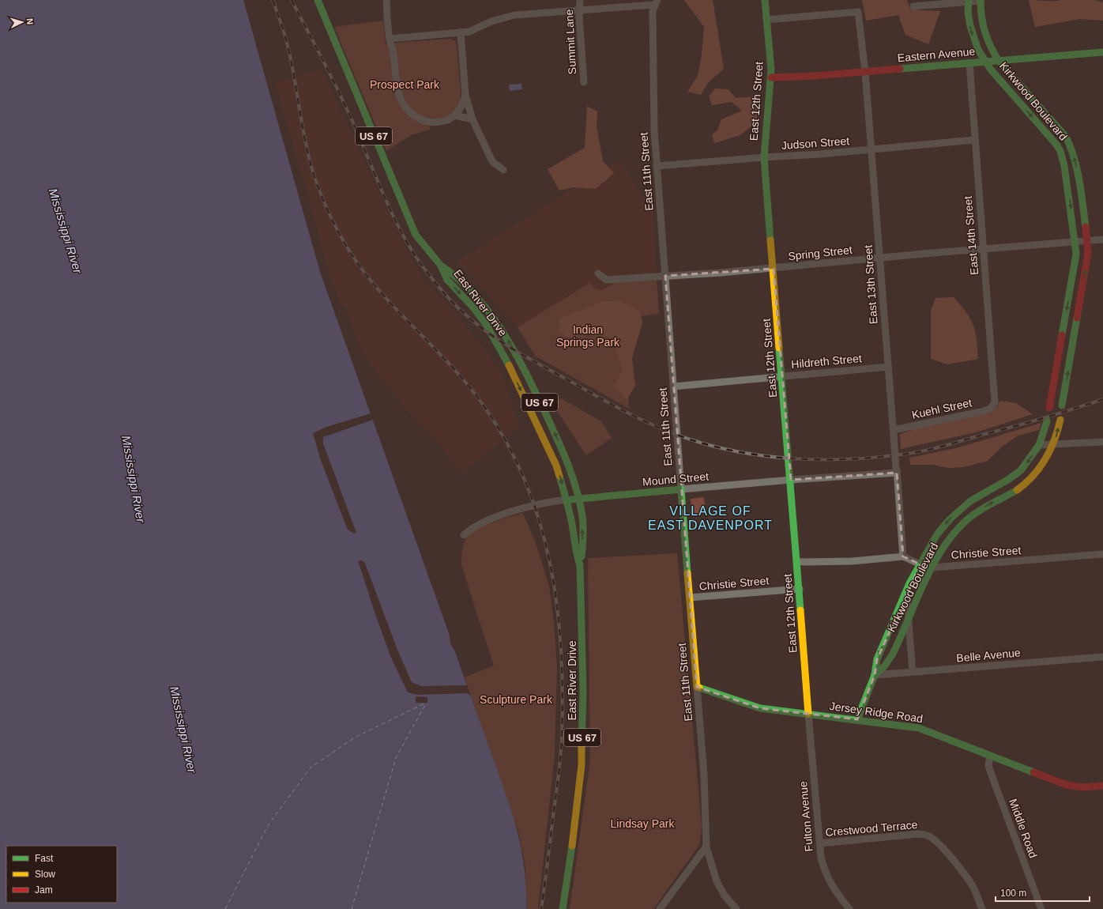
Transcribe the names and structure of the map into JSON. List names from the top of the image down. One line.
{"streets":{"street":["Summit Lane","Eastern Avenue","East 12th Street","Kirkwood Boulevard","US 67","Judson Street","East 11th Street","East 14th Street","Spring Street","East 13th Street","East River Drive","Hildreth Street","Kuehl Street","Mound Street","Christie Street","Belle Avenue","Jersey Ridge Road","Fulton Avenue","Crestwood Terrace","Middle Road"]},"crossings":[["Eastern Avenue","East 12th Street"],["Eastern Avenue","Kirkwood Boulevard"],["Eastern Avenue","East 14th Street"],["Eastern Avenue","East 13th Street"],["East 12th Street","Judson Street"],["East 12th Street","Spring Street"],["East 12th Street","East 13th Street"],["East 12th Street","Hildreth Street"],["East 12th Street","Mound Street"],["East 12th Street","Christie Street"],["East 12th Street","Jersey Ridge Road"],["East 12th Street","Fulton Avenue"],["Kirkwood Boulevard","Spring Street"],["Kirkwood Boulevard","Christie Street"],["Kirkwood Boulevard","Belle Avenue"],["Kirkwood Boulevard","Jersey Ridge Road"],["Judson Street","East 11th Street"],["Judson Street","East 14th Street"],["Judson Street","East 13th Street"],["East 11th Street","Spring Street"],["East 11th Street","Hildreth Street"],["East 11th Street","Mound Street"],["East 11th Street","Christie Street"],["East 11th Street","Jersey Ridge Road"],["East 14th Street","Spring Street"],["East 14th Street","Kuehl Street"],["Spring Street","East 13th Street"],["East 13th Street","Hildreth Street"],["East 13th Street","Kuehl Street"],["East 13th Street","Mound Street"],["East 13th Street","Christie Street"],["East River Drive","Mound Street"],["Jersey Ridge Road","Fulton Avenue"],["Jersey Ridge Road","Middle Road"],["Fulton Avenue","Crestwood Terrace"]],"districts":["VILLAGE OF EAST DAVENPORT"],"water":["Mississippi River"],"parks":["Prospect Park","Indian Springs Park","Sculpture Park","Lindsay Park"],"legend":["Fast","Slow","Jam"],"scale_bar":"100 m","north":"right"}
